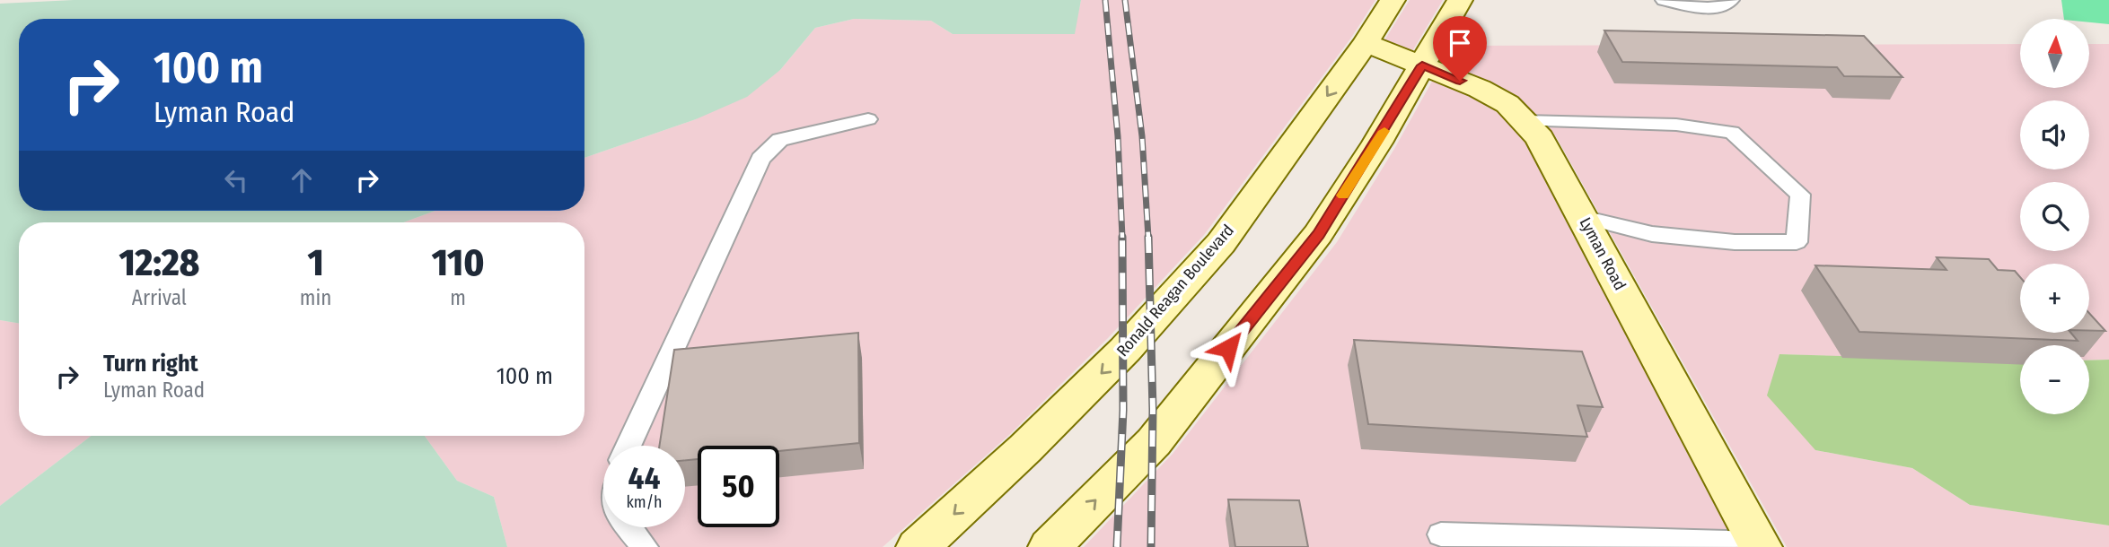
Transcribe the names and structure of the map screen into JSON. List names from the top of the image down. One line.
{"streets":{"main road":["Lyman Road","Ronald Reagan Boulevard"]},"crossings":[["Lyman Road","Ronald Reagan Boulevard"]],"north":"top","page":{"map_buttons":["+","−"],"turn":["100 m","Lyman Road"],"eta":["12:28","Arrival","1","min","110","m"],"list":[{"name":"Turn right","note":"Lyman Road","value":"100 m"}],"speed":"44 km/h","limit":"50"}}
